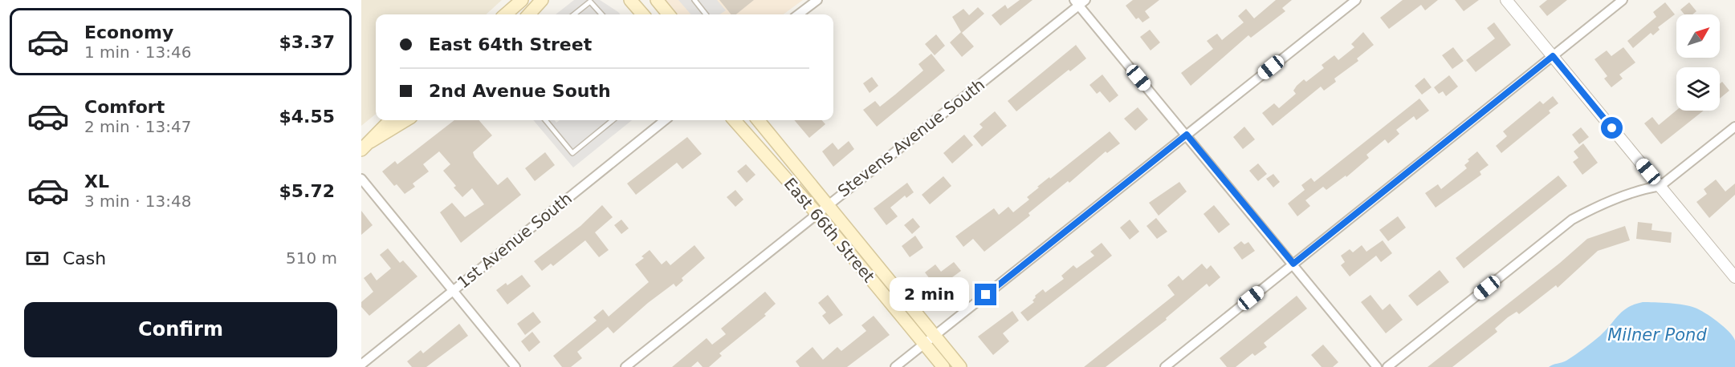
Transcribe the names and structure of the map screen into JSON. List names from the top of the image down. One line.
{"streets":{"main road":["East 66th Street"],"street":["Stevens Avenue South","1st Avenue South"]},"crossings":[["Stevens Avenue South","East 66th Street"]],"water":["Milner Pond"],"north":"top right","page":{"list":[{"name":"Economy","note":"1 min · 13:46","value":"$3.37"},{"name":"Comfort","note":"2 min · 13:47","value":"$4.55"},{"name":"XL","note":"3 min · 13:48","value":"$5.72"}],"banner":["East 64th Street","2nd Avenue South"],"pay":["Cash","510 m"],"bubble":"2 min","buttons":"Confirm"}}
